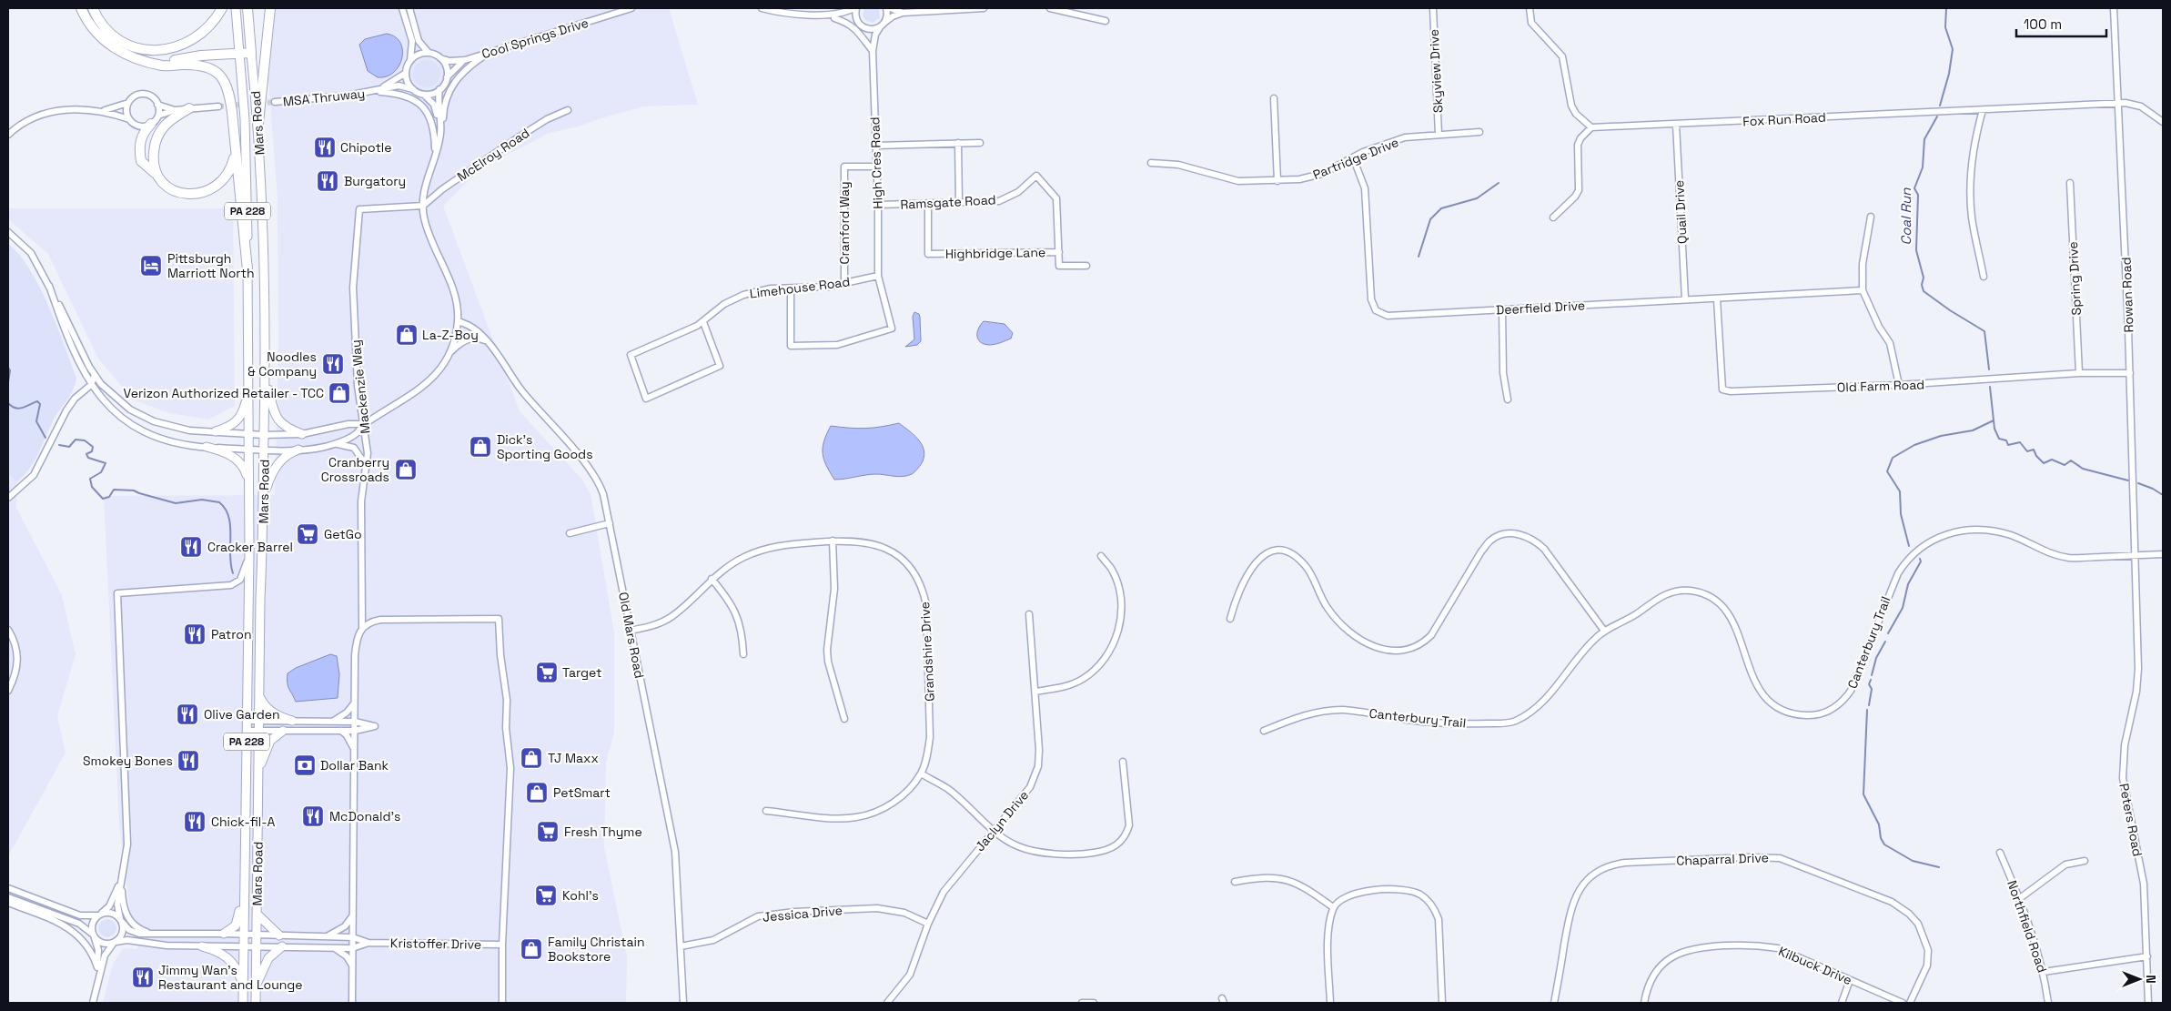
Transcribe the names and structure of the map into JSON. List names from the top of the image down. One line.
{"streets":{"highway":["Mars Road","PA 228"],"street":["Cool Springs Drive","Skyview Drive","MSA Thruway","Fox Run Road","McElroy Road","Partridge Drive","High Cres Road","Ramsgate Road","Quail Drive","Cranford Way","Highbridge Lane","Spring Drive","Limehouse Road","Rowan Road","Deerfield Drive","Old Farm Road","Mackenzie Way","Old Mars Road","Canterbury Trail","Grandshire Drive","Peters Road","Jaclyn Drive","Chaparral Drive","Jessica Drive","Northfield Road","Kristoffer Drive","Kilbuck Drive"]},"crossings":[["Cool Springs Drive","MSA Thruway"],["Skyview Drive","Partridge Drive"],["Fox Run Road","Quail Drive"],["Fox Run Road","Rowan Road"],["Mars Road","Kristoffer Drive"],["McElroy Road","Mackenzie Way"],["Partridge Drive","Deerfield Drive"],["High Cres Road","Ramsgate Road"],["High Cres Road","Cranford Way"],["High Cres Road","Limehouse Road"],["Ramsgate Road","Highbridge Lane"],["Quail Drive","Deerfield Drive"],["Cranford Way","Limehouse Road"],["Spring Drive","Old Farm Road"],["Rowan Road","Old Farm Road"],["Rowan Road","Canterbury Trail"],["Rowan Road","Peters Road"],["Deerfield Drive","Old Farm Road"],["Mackenzie Way","Kristoffer Drive"],["Old Mars Road","Grandshire Drive"],["Old Mars Road","Jessica Drive"],["Canterbury Trail","Peters Road"],["Jaclyn Drive","Jessica Drive"]],"water":["Coal Run"],"places":{"restaurant":["Chipotle","Burgatory","Noodles & Company","Cracker Barrel","Patron","Olive Garden","Smokey Bones","McDonald's","Chick-fil-A","Jimmy Wan's Restaurant and Lounge"],"hotel":["Pittsburgh Marriott North"],"shop":["La-Z-Boy","Verizon Authorized Retailer - TCC","Dick's Sporting Goods","Cranberry Crossroads","TJ Maxx","PetSmart","Family Christain Bookstore"],"supermarket":["GetGo","Target","Fresh Thyme","Kohl's"],"bank":["Dollar Bank"]},"scale_bar":"100 m","north":"right"}
